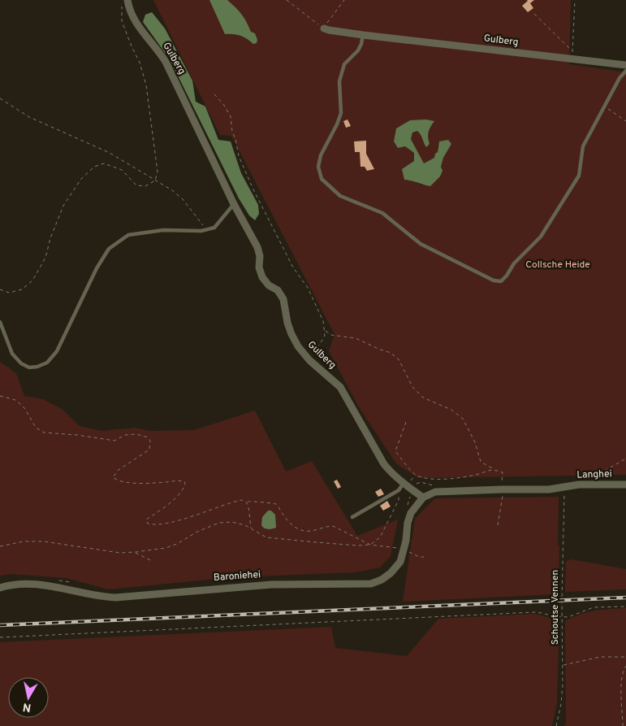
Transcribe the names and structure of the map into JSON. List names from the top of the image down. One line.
{"streets":{"street":["Gulberg","Langhei","Baroniehei"],"path":["Schoutse Vennen"]},"crossings":[["Gulberg","Baroniehei"],["Langhei","Schoutse Vennen"]],"parks":["Collsche Heide"],"north":"bottom"}
